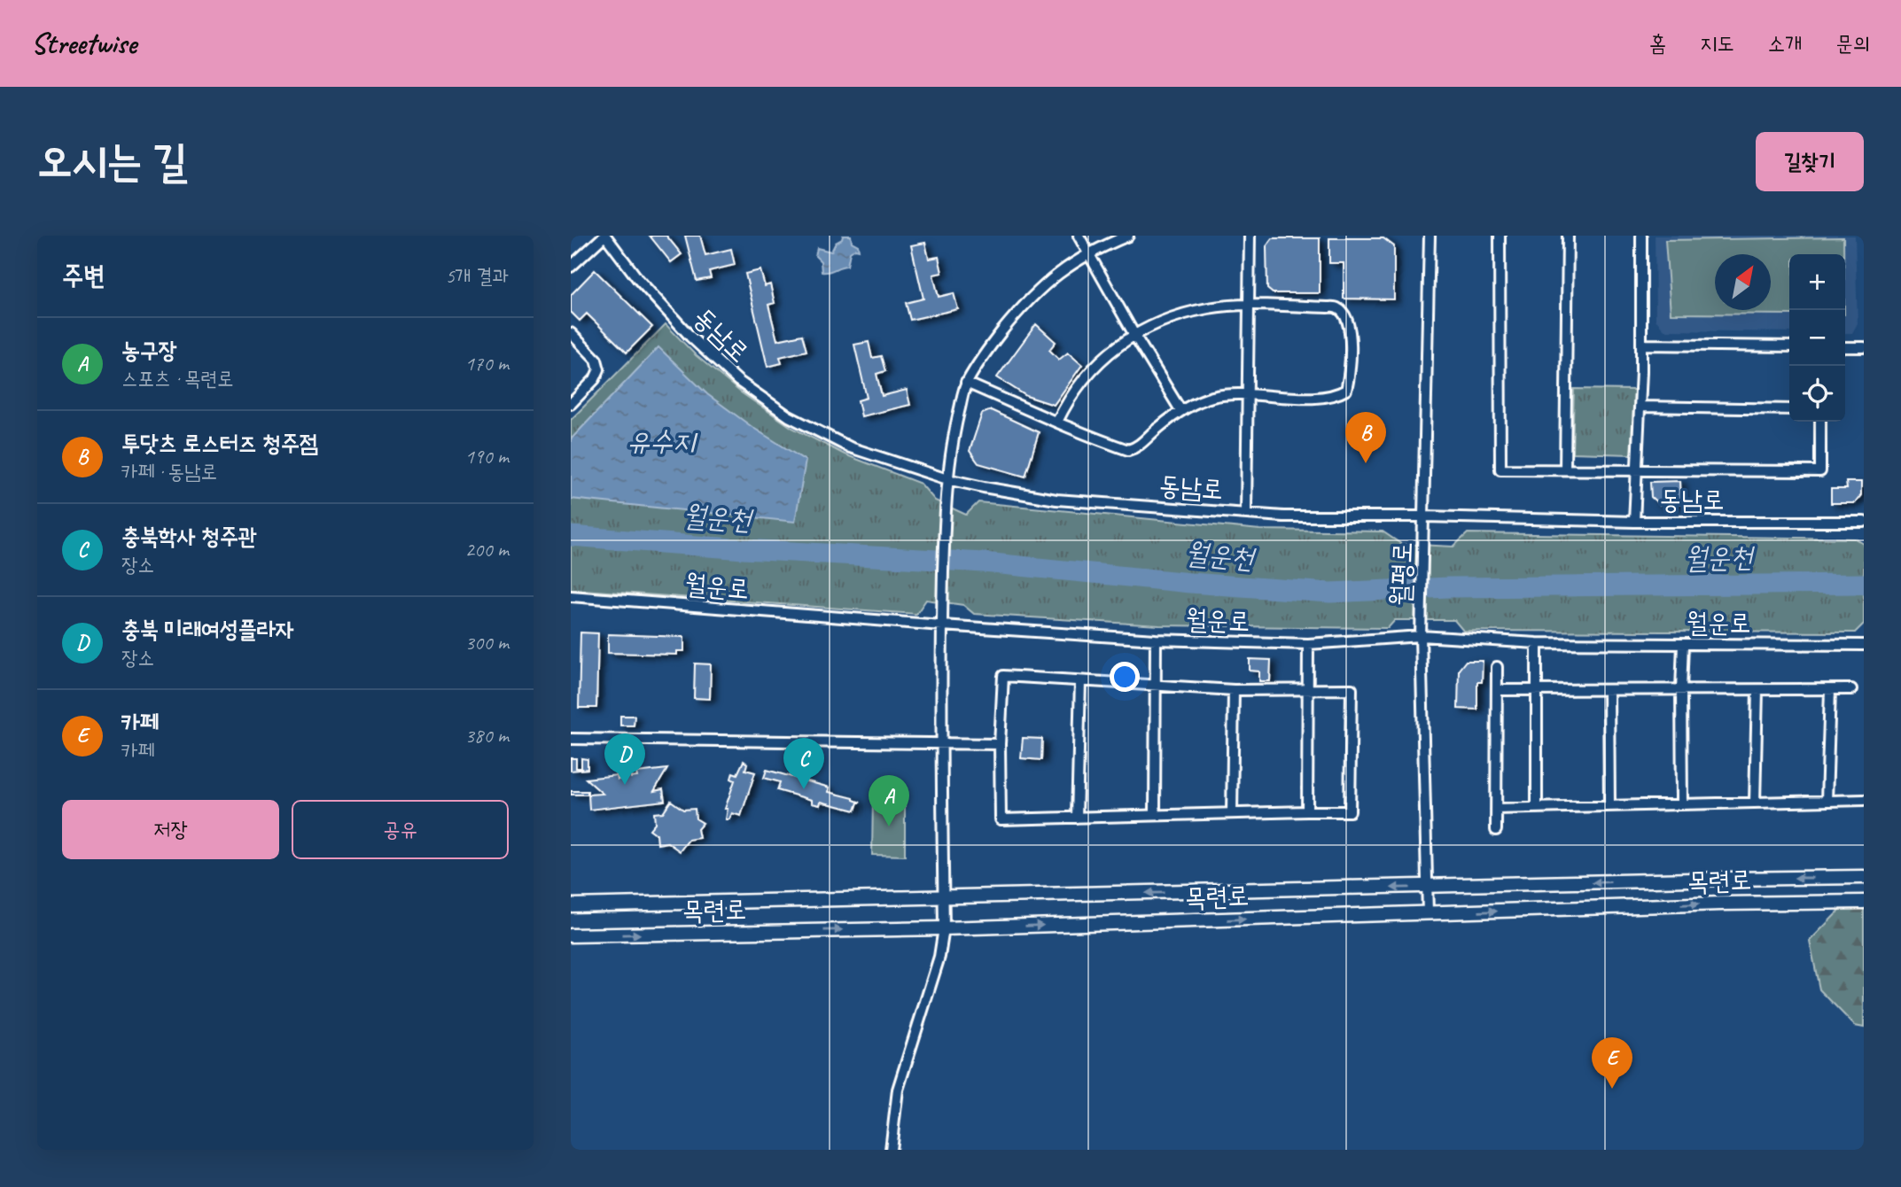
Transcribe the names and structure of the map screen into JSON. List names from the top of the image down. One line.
{"streets":{"street":["동남로","월평로","월운로","목련로"]},"crossings":[["동남로","월평로"],["월평로","월운로"],["월평로","목련로"]],"water":["유수지","월운천"],"north":"top right","page":{"header":"Streetwise","nav":["홈","지도","소개","문의"],"buttons":["길찾기",["저장","공유"]],"title":"오시는 길","heading":["주변","5개 결과"],"map_buttons":["+","−"],"list":[{"mark":"A","name":"농구장","note":"스포츠 · 목련로","value":"170 m"},{"mark":"B","name":"투닷츠 로스터즈 청주점","note":"카페 · 동남로","value":"190 m"},{"mark":"C","name":"충북학사 청주관","note":"장소","value":"200 m"},{"mark":"D","name":"충북 미래여성플라자","note":"장소","value":"300 m"},{"mark":"E","name":"카페","note":"카페","value":"380 m"}],"pins":["B","D","C","A","E"]}}
